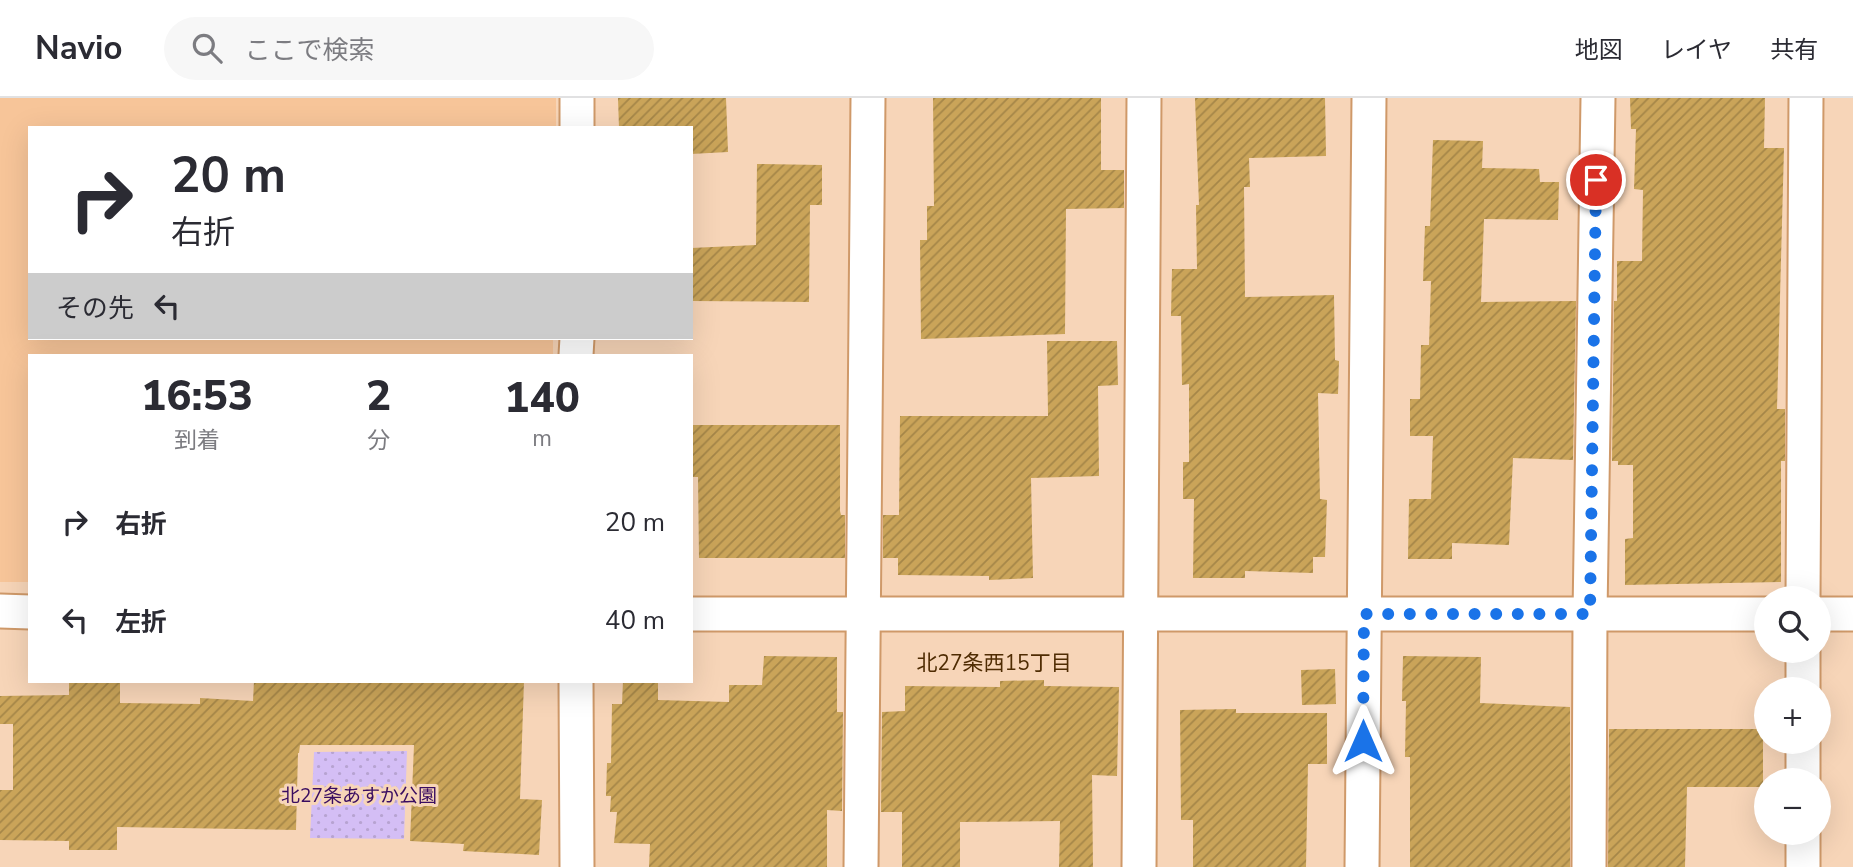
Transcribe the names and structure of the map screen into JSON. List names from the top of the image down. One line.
{"districts":["北27条西15丁目"],"parks":["北27条あすか公園"],"page":{"header":"Navio","search":"ここで検索","nav":["地図","レイヤ","共有"],"turn":["20 m","右折"],"then":"その先","eta":["16:53","到着","2","分","140","m"],"list":[{"name":"右折","value":"20 m"},{"name":"左折","value":"40 m"}],"map_buttons":["+","−"]}}
